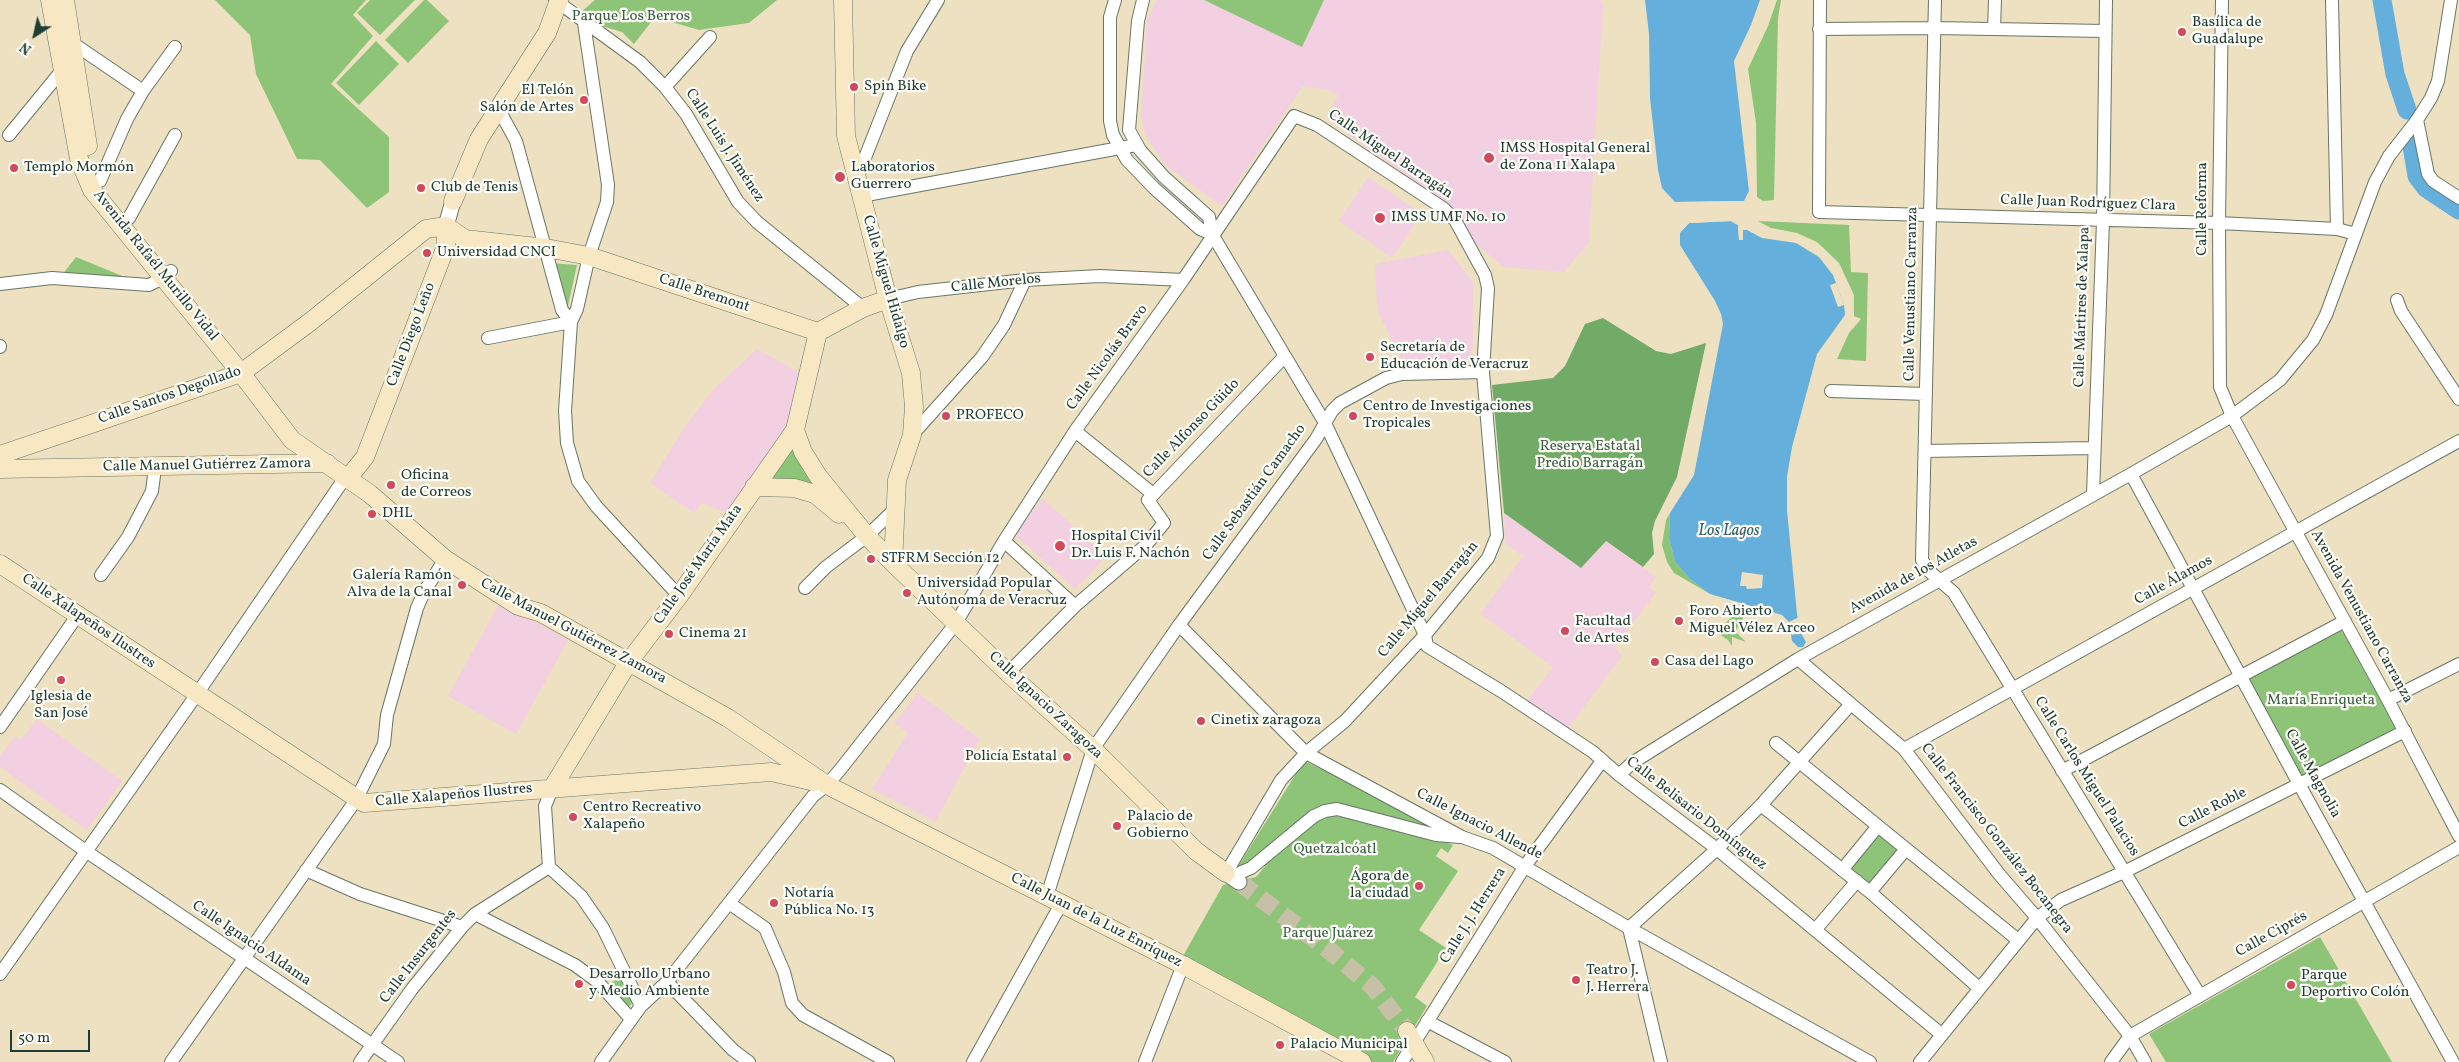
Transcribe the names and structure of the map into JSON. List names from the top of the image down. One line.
{"streets":{"main road":["Avenida Rafaél Murillo Vidal","Calle Miguel Hidalgo","Calle Morelos","Calle Bremont","Calle Diego Leño","Calle Santos Degollado","Calle Manuel Gutiérrez Zamora","Calle José María Mata","Calle Xalapeños Ilustres","Calle Ignacio Zaragoza","Calle Juan de la Luz Enríquez"],"street":["Calle Luis J. Jiménez","Calle Miguel Barragán","Calle Juan Rodríguez Clara","Calle Reforma","Calle Venustiano Carranza","Calle Mártires de Xalapa","Calle Nicolás Bravo","Calle Alfonso Güido","Calle Sebastián Camacho","Avenida de los Atletas","Calle Álamos","Avenida Venustiano Carranza","Calle Magnolia","Calle Carlos Miguel Palacios","Calle Roble","Calle Belisario Domínguez","Calle Ignacio Allende","Calle Francisco González Bocanegra","Calle J. J. Herrera","Calle Ciprés","Calle Ignacio Aldama","Calle Insurgentes"]},"crossings":[["Calle Luis J. Jiménez","Calle Morelos"],["Calle Luis J. Jiménez","Calle Diego Leño"],["Calle Miguel Barragán","Calle Nicolás Bravo"],["Calle Miguel Barragán","Calle Sebastián Camacho"],["Calle Miguel Barragán","Calle Ignacio Zaragoza"],["Calle Miguel Barragán","Calle Belisario Domínguez"],["Calle Miguel Barragán","Calle Ignacio Allende"],["Calle Juan Rodríguez Clara","Calle Reforma"],["Calle Juan Rodríguez Clara","Calle Venustiano Carranza"],["Calle Juan Rodríguez Clara","Calle Mártires de Xalapa"],["Calle Juan Rodríguez Clara","Avenida de los Atletas"],["Calle Reforma","Avenida de los Atletas"],["Calle Reforma","Avenida Venustiano Carranza"],["Avenida Rafaél Murillo Vidal","Calle Santos Degollado"],["Avenida Rafaél Murillo Vidal","Calle Manuel Gutiérrez Zamora"],["Calle Miguel Hidalgo","Calle Morelos"],["Calle Miguel Hidalgo","Calle Ignacio Zaragoza"],["Calle Morelos","Calle Bremont"],["Calle Morelos","Calle Nicolás Bravo"],["Calle Morelos","Calle José María Mata"],["Calle Bremont","Calle Diego Leño"],["Calle Bremont","Calle Santos Degollado"],["Calle Bremont","Calle José María Mata"],["Calle Venustiano Carranza","Avenida de los Atletas"],["Calle Venustiano Carranza","Calle Carlos Miguel Palacios"],["Calle Mártires de Xalapa","Avenida de los Atletas"],["Calle Diego Leño","Calle Santos Degollado"],["Calle Diego Leño","Calle Manuel Gutiérrez Zamora"],["Calle Nicolás Bravo","Calle Manuel Gutiérrez Zamora"],["Calle Nicolás Bravo","Calle Xalapeños Ilustres"],["Calle Nicolás Bravo","Calle Ignacio Zaragoza"],["Calle Nicolás Bravo","Calle Belisario Domínguez"],["Calle Nicolás Bravo","Calle Juan de la Luz Enríquez"],["Calle Alfonso Güido","Calle Ignacio Zaragoza"],["Calle Alfonso Güido","Calle Belisario Domínguez"],["Calle Manuel Gutiérrez Zamora","Calle José María Mata"],["Calle Manuel Gutiérrez Zamora","Calle Xalapeños Ilustres"],["Calle Manuel Gutiérrez Zamora","Calle Juan de la Luz Enríquez"],["Calle Sebastián Camacho","Calle Ignacio Zaragoza"],["Calle Sebastián Camacho","Calle Belisario Domínguez"],["Calle Sebastián Camacho","Calle Ignacio Allende"],["Calle Sebastián Camacho","Calle Juan de la Luz Enríquez"],["Calle José María Mata","Calle Xalapeños Ilustres"],["Calle José María Mata","Calle Ignacio Zaragoza"],["Avenida de los Atletas","Avenida Venustiano Carranza"],["Avenida de los Atletas","Calle Magnolia"],["Avenida de los Atletas","Calle Carlos Miguel Palacios"],["Avenida de los Atletas","Calle Belisario Domínguez"],["Avenida de los Atletas","Calle Francisco González Bocanegra"],["Calle Álamos","Avenida Venustiano Carranza"],["Calle Álamos","Calle Magnolia"],["Calle Álamos","Calle Carlos Miguel Palacios"],["Calle Álamos","Calle Francisco González Bocanegra"],["Avenida Venustiano Carranza","Calle Roble"],["Calle Xalapeños Ilustres","Calle Juan de la Luz Enríquez"],["Calle Magnolia","Calle Roble"],["Calle Magnolia","Calle Ciprés"],["Calle Carlos Miguel Palacios","Calle Roble"],["Calle Carlos Miguel Palacios","Calle Ciprés"],["Calle Roble","Calle Belisario Domínguez"],["Calle Roble","Calle Francisco González Bocanegra"],["Calle Belisario Domínguez","Calle J. J. Herrera"],["Calle Ignacio Allende","Calle J. J. Herrera"],["Calle Francisco González Bocanegra","Calle Ciprés"],["Calle Ignacio Aldama","Calle Insurgentes"]],"water":["Los Lagos"],"parks":["Parque Los Berros","Reserva Estatal Predio Barragán","María Enriqueta","Quetzalcóatl","Parque Juárez"],"places":["Basílica de Guadalupe","Spin Bike","El Telón Salón de Artes","IMSS Hospital General de Zona 11 Xalapa","Templo Mormón","Laboratorios Guerrero","Club de Tenis","IMSS UMF No. 10","Universidad CNCI","Secretaría de Educación de Veracruz","PROFECO","Centro de Investigaciones Tropicales","Oficina de Correos","DHL","Hospital Civil Dr. Luis F. Nachón","STFRM Sección 12","Galería Ramón Alva de la Canal","Universidad Popular Autónoma de Veracruz","Foro Abierto Miguel Vélez Arceo","Facultad de Artes","Cinema 21","Casa del Lago","Iglesia de San José","Cinetix zaragoza","Policía Estatal","Centro Recreativo Xalapeño","Palacio de Gobierno","Ágora de la ciudad","Notaría Pública No. 13","Teatro J. J. Herrera","Desarrollo Urbano y Medio Ambiente","Parque Deportivo Colón","Palacio Municipal"],"scale_bar":"50 m","north":"bottom left"}
